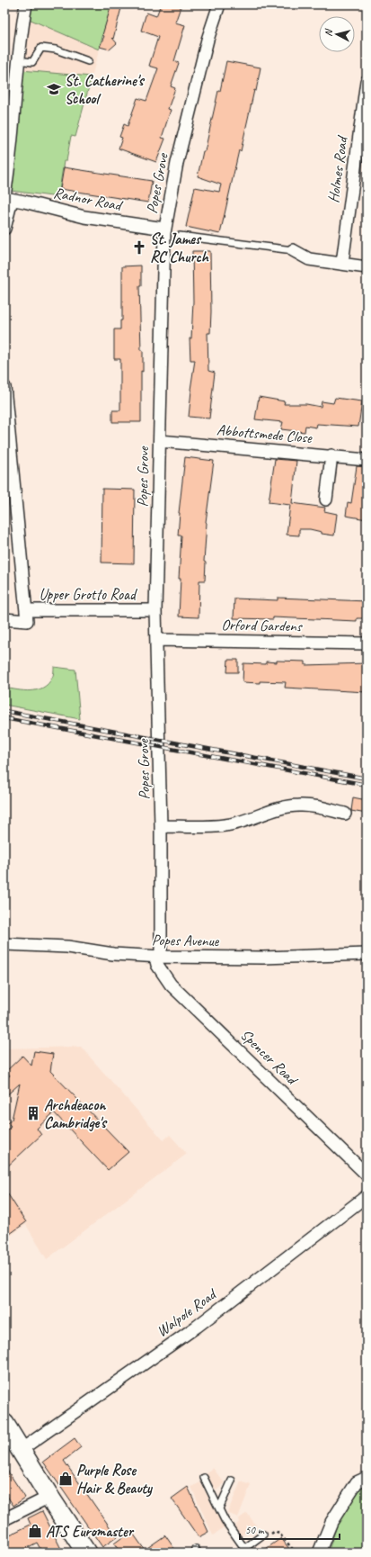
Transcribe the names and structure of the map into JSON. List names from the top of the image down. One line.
{"streets":{"street":["Holmes Road","Popes Grove","Radnor Road","Abbottsmede Close","Upper Grotto Road","Orford Gardens","Popes Avenue","Spencer Road","Walpole Road"]},"crossings":[["Popes Grove","Radnor Road"],["Popes Grove","Abbottsmede Close"],["Popes Grove","Upper Grotto Road"],["Popes Grove","Orford Gardens"],["Popes Grove","Popes Avenue"],["Popes Grove","Spencer Road"],["Popes Avenue","Spencer Road"]],"places":{"school or university":["St. Catherine's School"],"church":["St. James RC Church"],"building":["Archdeacon Cambridge's"],"shop":["Purple Rose Hair & Beauty","ATS Euromaster"]},"scale_bar":"50 m","north":"left"}
